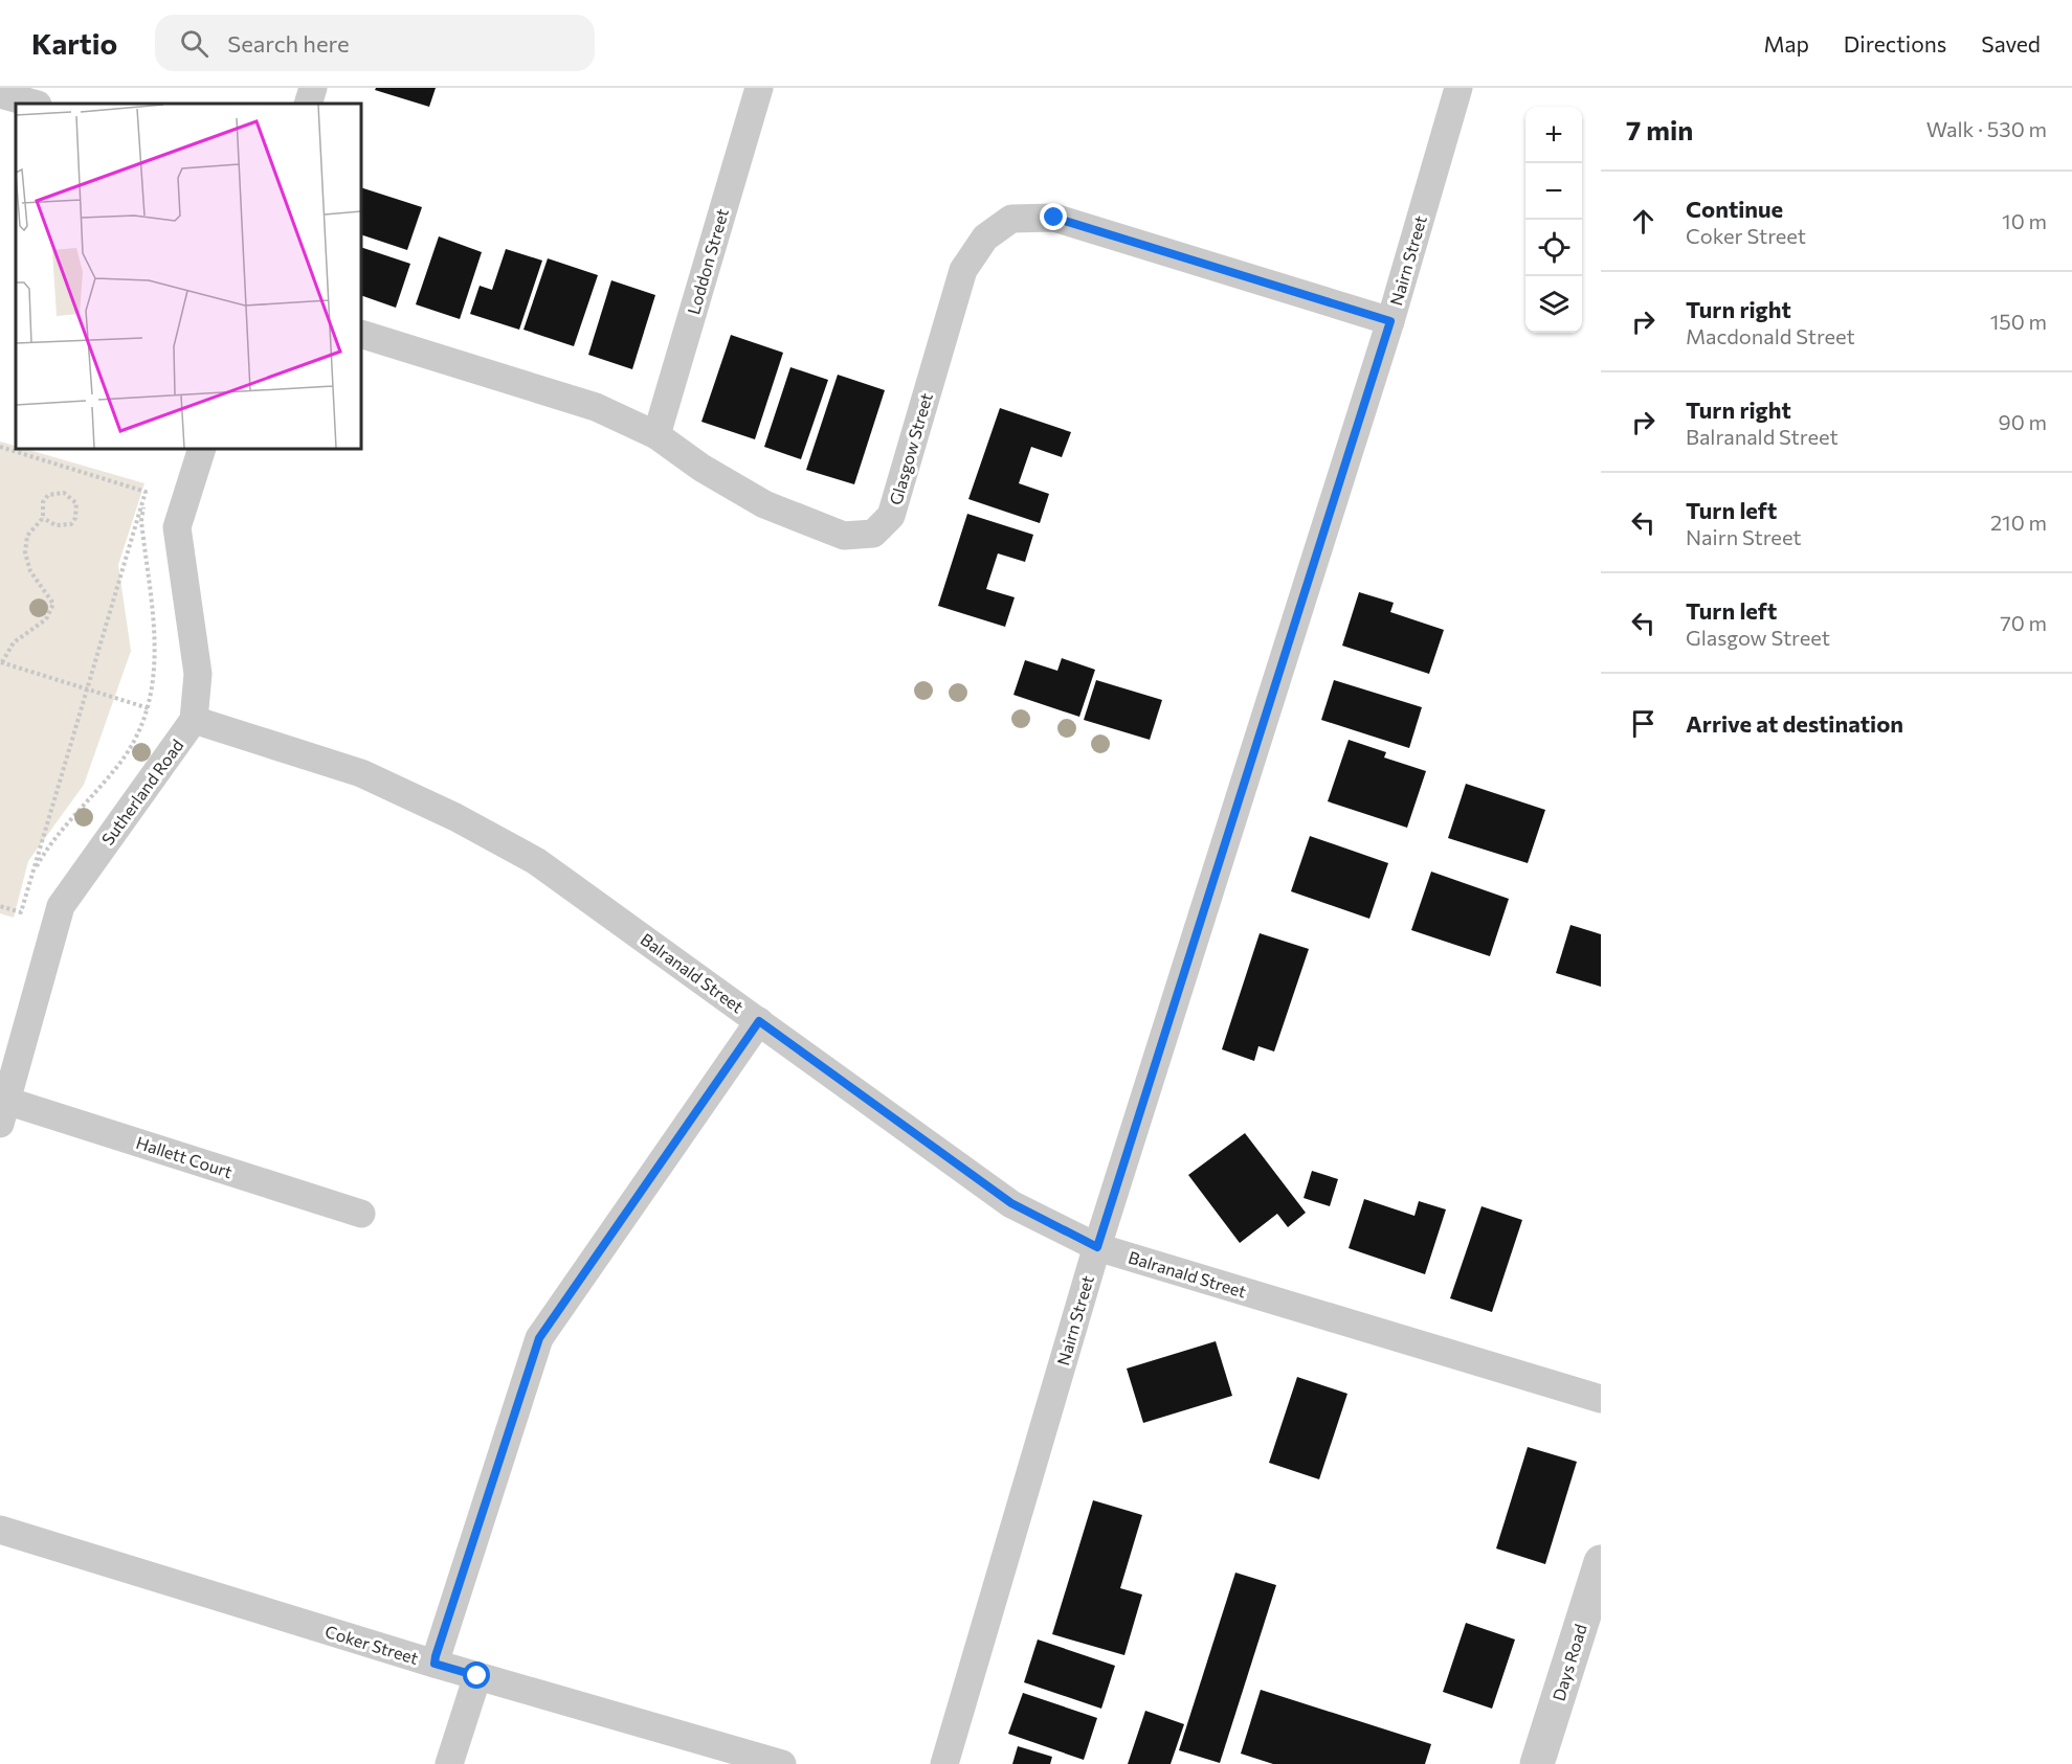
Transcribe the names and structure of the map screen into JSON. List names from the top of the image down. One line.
{"streets":{"street":["Nairn Street","Loddon Street","Glasgow Street","Sutherland Road","Balranald Street","Hallett Court","Coker Street","Days Road"]},"crossings":[["Nairn Street","Glasgow Street"],["Nairn Street","Balranald Street"],["Loddon Street","Glasgow Street"],["Sutherland Road","Balranald Street"],["Sutherland Road","Hallett Court"]],"page":{"header":"Kartio","search":"Search here","nav":["Map","Directions","Saved"],"heading":["7 min","Walk · 530 m"],"map_buttons":["+","−"],"list":[["Continue","Coker Street","10 m"],["Turn right","Macdonald Street","150 m"],["Turn right","Balranald Street","90 m"],["Turn left","Nairn Street","210 m"],["Turn left","Glasgow Street","70 m"],"Arrive at destination"]}}
